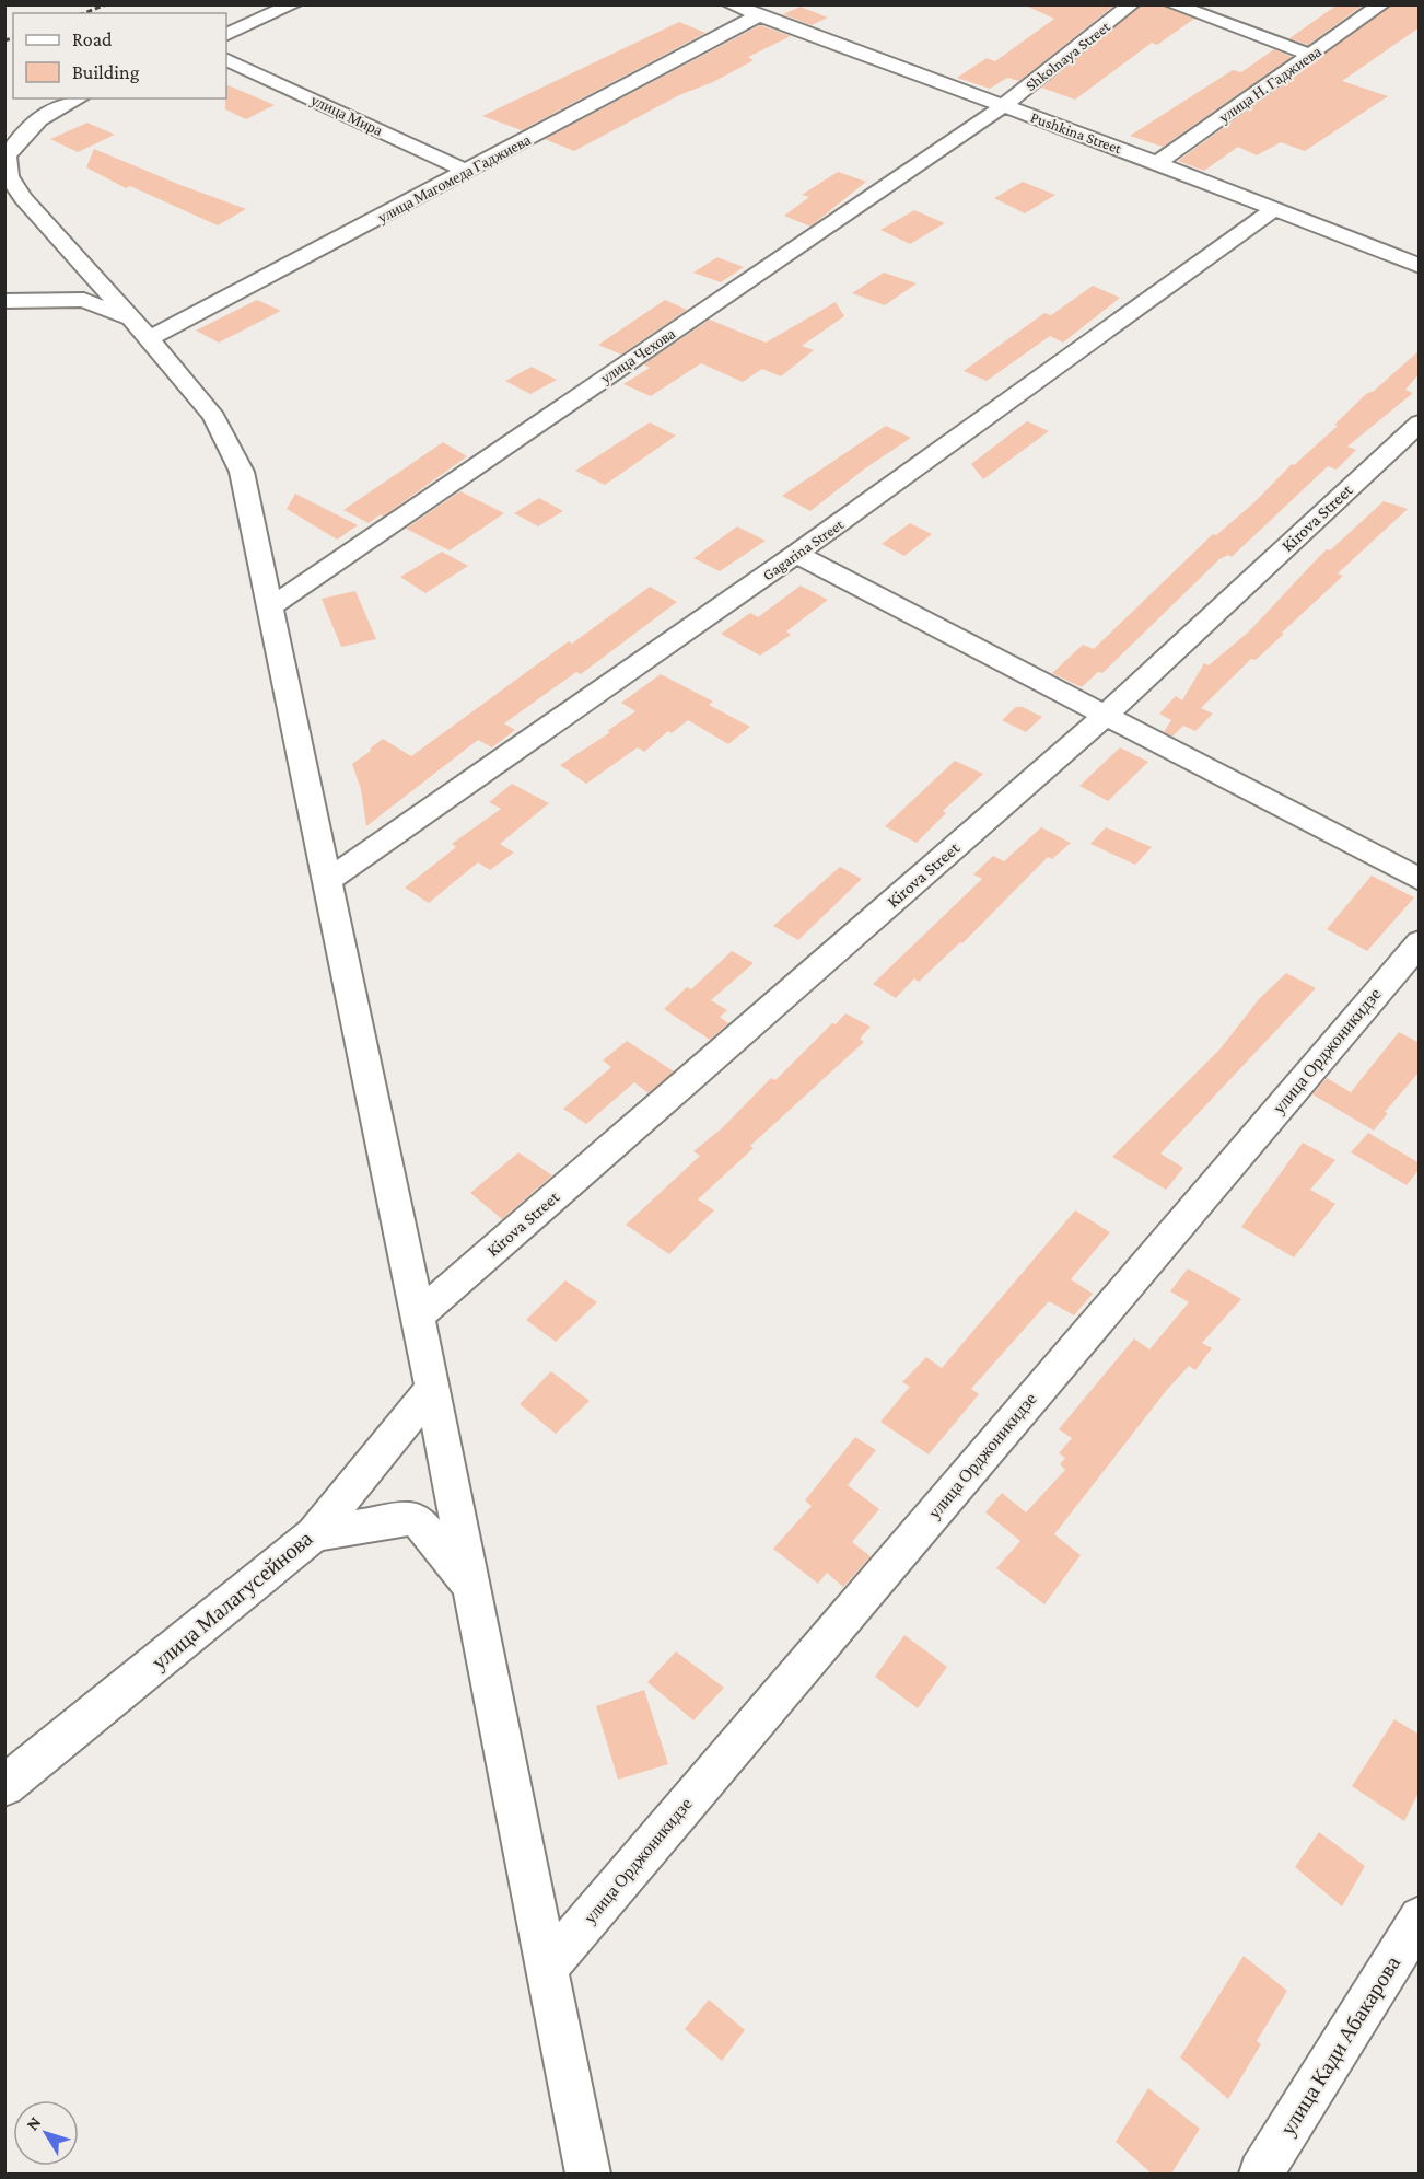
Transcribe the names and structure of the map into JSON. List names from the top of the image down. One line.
{"streets":{"street":["Shkolnaya Street","улица Н. Гаджиева","улица Мира","Pushkina Street","улица Магомеда Гаджиева","улица Чехова","Kirova Street","Gagarina Street","улица Орджоникидзе","улица Малагусейнова","улица Кади Абакарова"]},"crossings":[["Shkolnaya Street","Pushkina Street"],["Shkolnaya Street","улица Чехова"],["улица Н. Гаджиева","Pushkina Street"],["улица Мира","улица Магомеда Гаджиева"],["Pushkina Street","улица Магомеда Гаджиева"],["Pushkina Street","улица Чехова"],["Pushkina Street","Gagarina Street"]],"legend":["Road","Building"],"north":"top left"}
